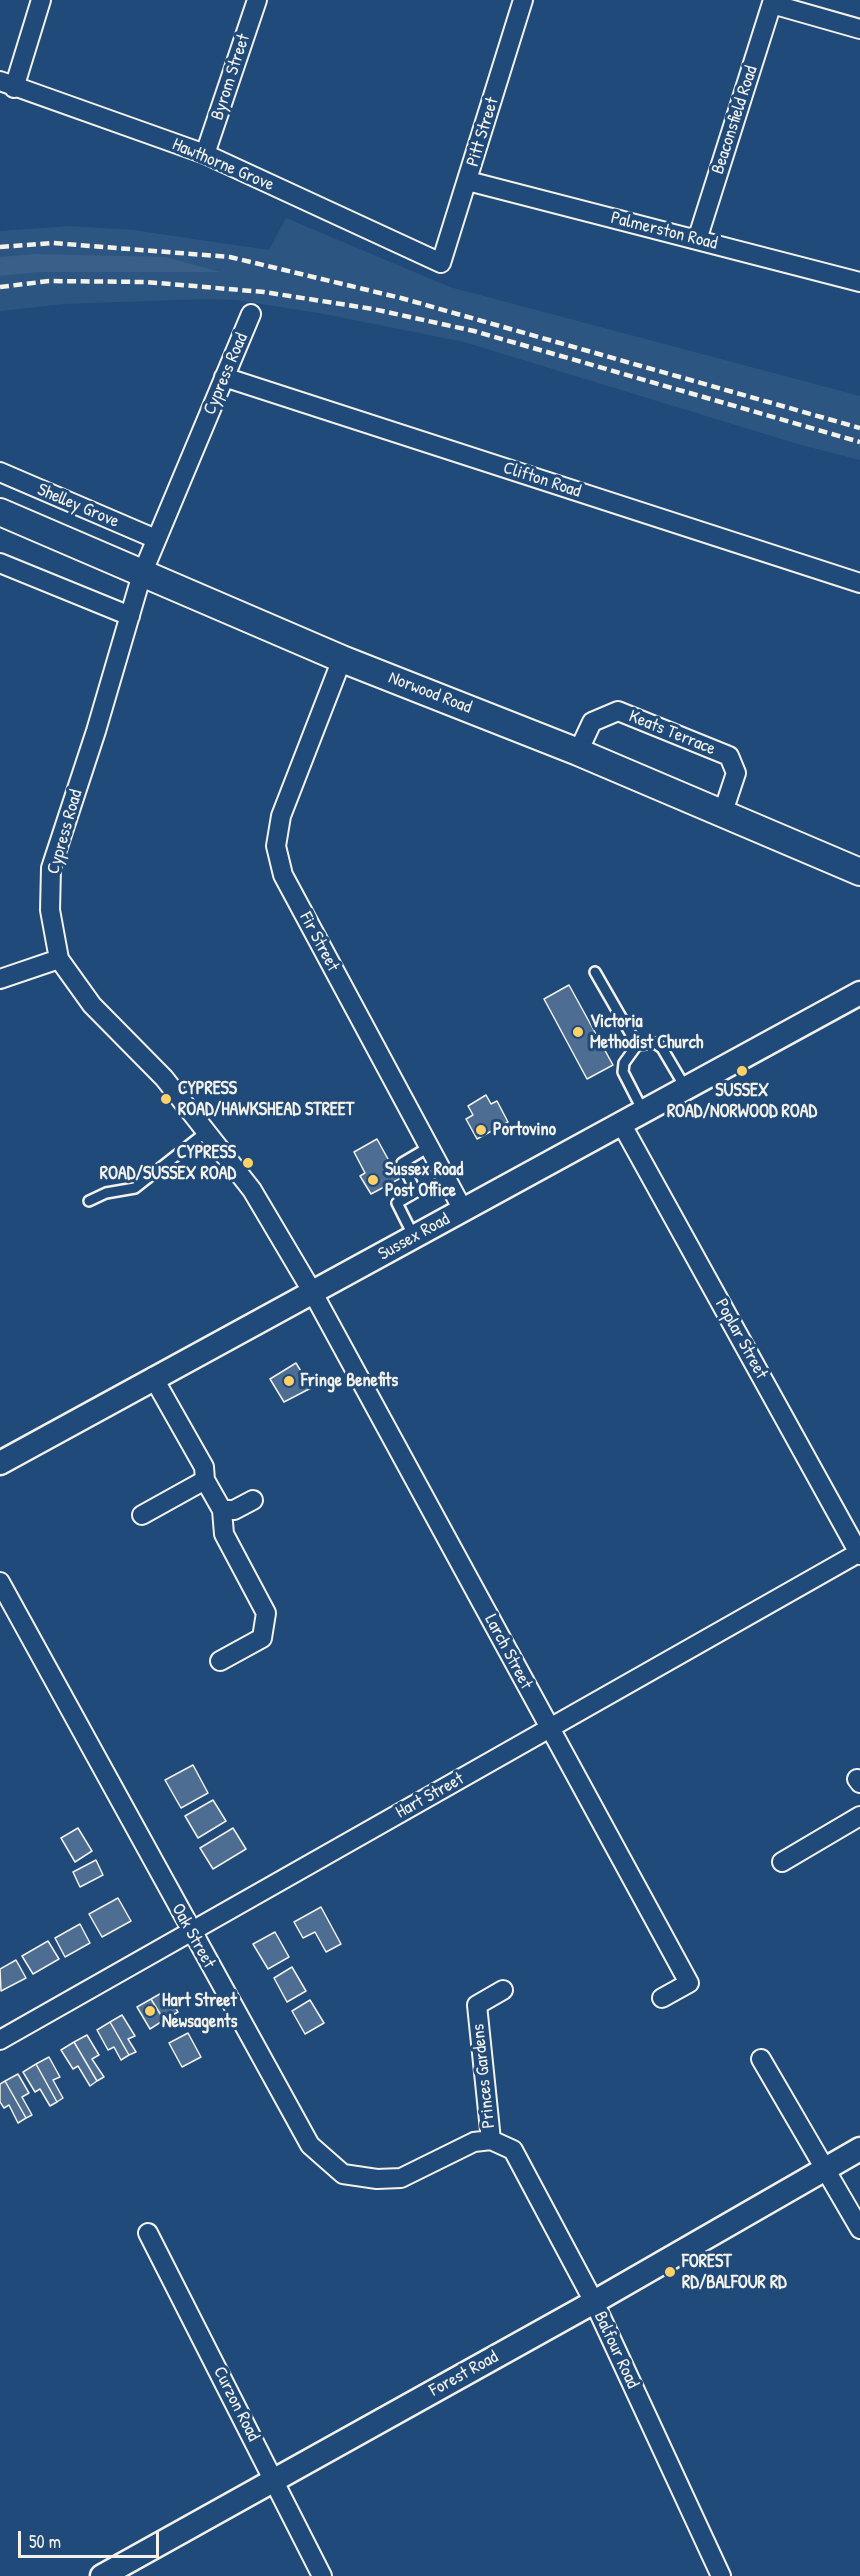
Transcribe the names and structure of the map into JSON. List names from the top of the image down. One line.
{"streets":{"main road":["Norwood Road"],"street":["Byrom Street","Beaconsfield Road","Pitt Street","Hawthorne Grove","Palmerston Road","Cypress Road","Clifton Road","Shelley Grove","Keats Terrace","Fir Street","Sussex Road","Poplar Street","Larch Street","Hart Street","Oak Street","Princes Gardens","Balfour Road","Forest Road","Curzon Road"]},"crossings":[["Byrom Street","Hawthorne Grove"],["Beaconsfield Road","Palmerston Road"],["Pitt Street","Hawthorne Grove"],["Pitt Street","Palmerston Road"],["Cypress Road","Clifton Road"],["Cypress Road","Shelley Grove"],["Cypress Road","Norwood Road"],["Cypress Road","Sussex Road"],["Cypress Road","Larch Street"],["Norwood Road","Keats Terrace"],["Norwood Road","Fir Street"],["Fir Street","Sussex Road"],["Sussex Road","Poplar Street"],["Sussex Road","Larch Street"],["Poplar Street","Hart Street"],["Larch Street","Hart Street"],["Hart Street","Oak Street"],["Oak Street","Princes Gardens"],["Oak Street","Balfour Road"],["Princes Gardens","Balfour Road"],["Balfour Road","Forest Road"],["Forest Road","Curzon Road"]],"places":["Victoria Methodist Church","SUSSEX ROAD/NORWOOD ROAD","CYPRESS ROAD/HAWKSHEAD STREET","Portovino","CYPRESS ROAD/SUSSEX ROAD","Sussex Road Post Office","Fringe Benefits","Hart Street Newsagents","FOREST RD/BALFOUR RD"],"scale_bar":"50 m"}
